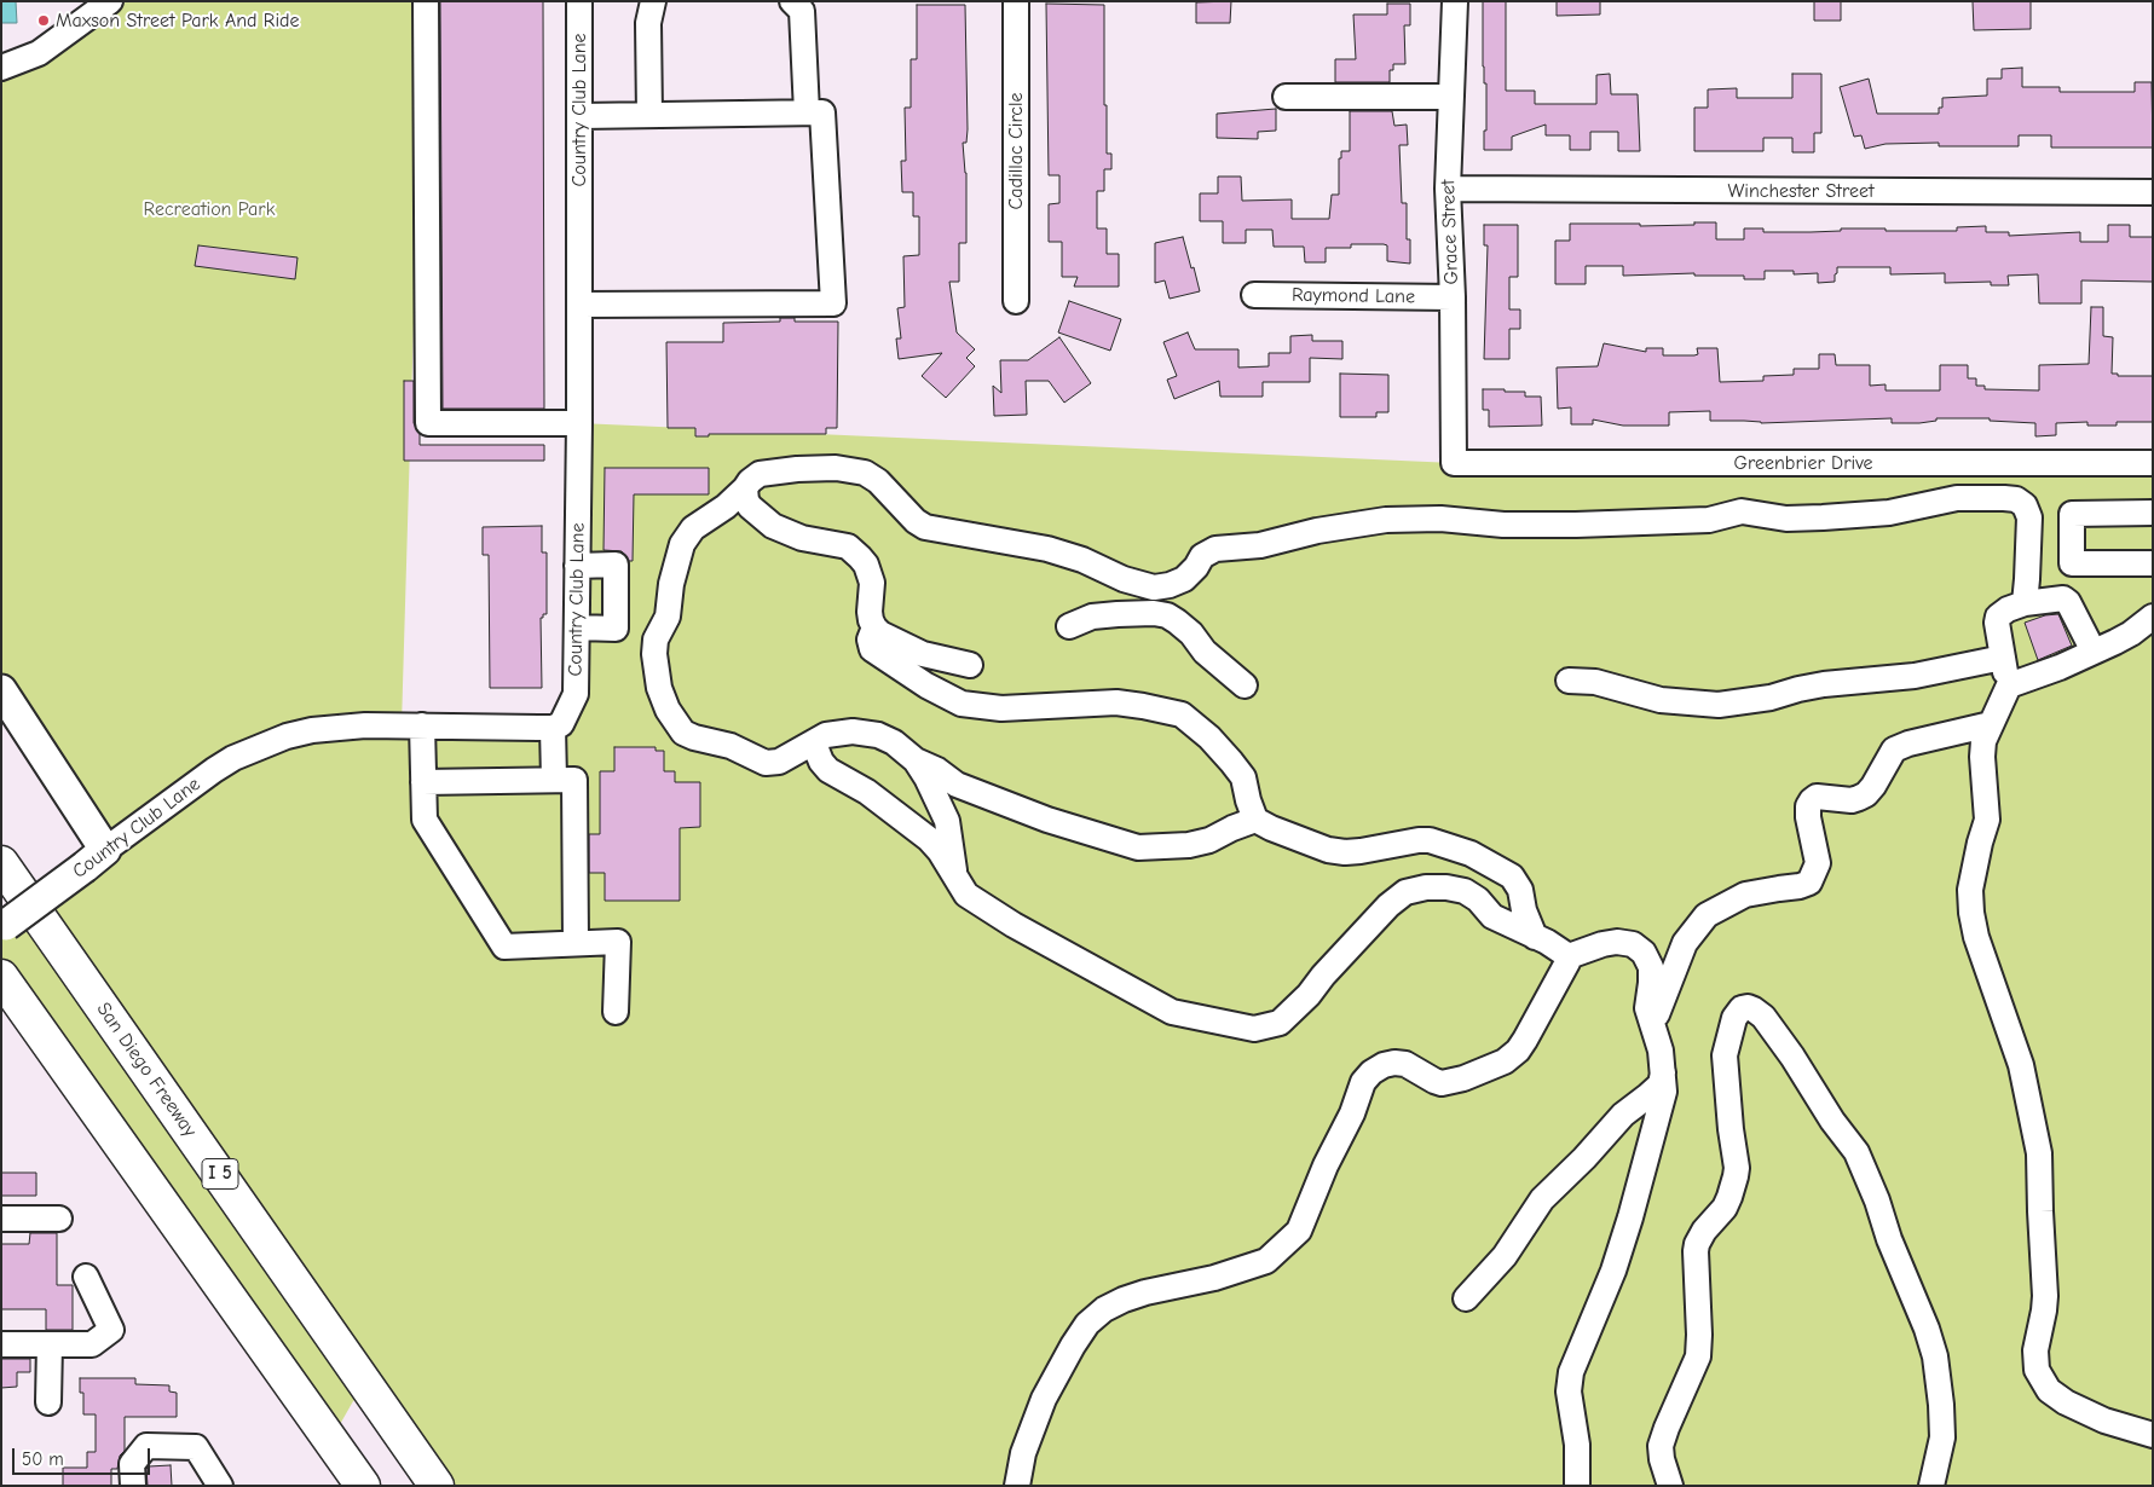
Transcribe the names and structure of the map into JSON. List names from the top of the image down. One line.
{"streets":{"highway":["San Diego Freeway","I 5"],"main road":["Country Club Lane"],"street":["Cadillac Circle","Winchester Street","Grace Street","Raymond Lane","Greenbrier Drive"]},"crossings":[["Winchester Street","Grace Street"],["Grace Street","Raymond Lane"],["Grace Street","Greenbrier Drive"]],"parks":["Recreation Park"],"places":["Maxson Street Park And Ride"],"scale_bar":"50 m"}
